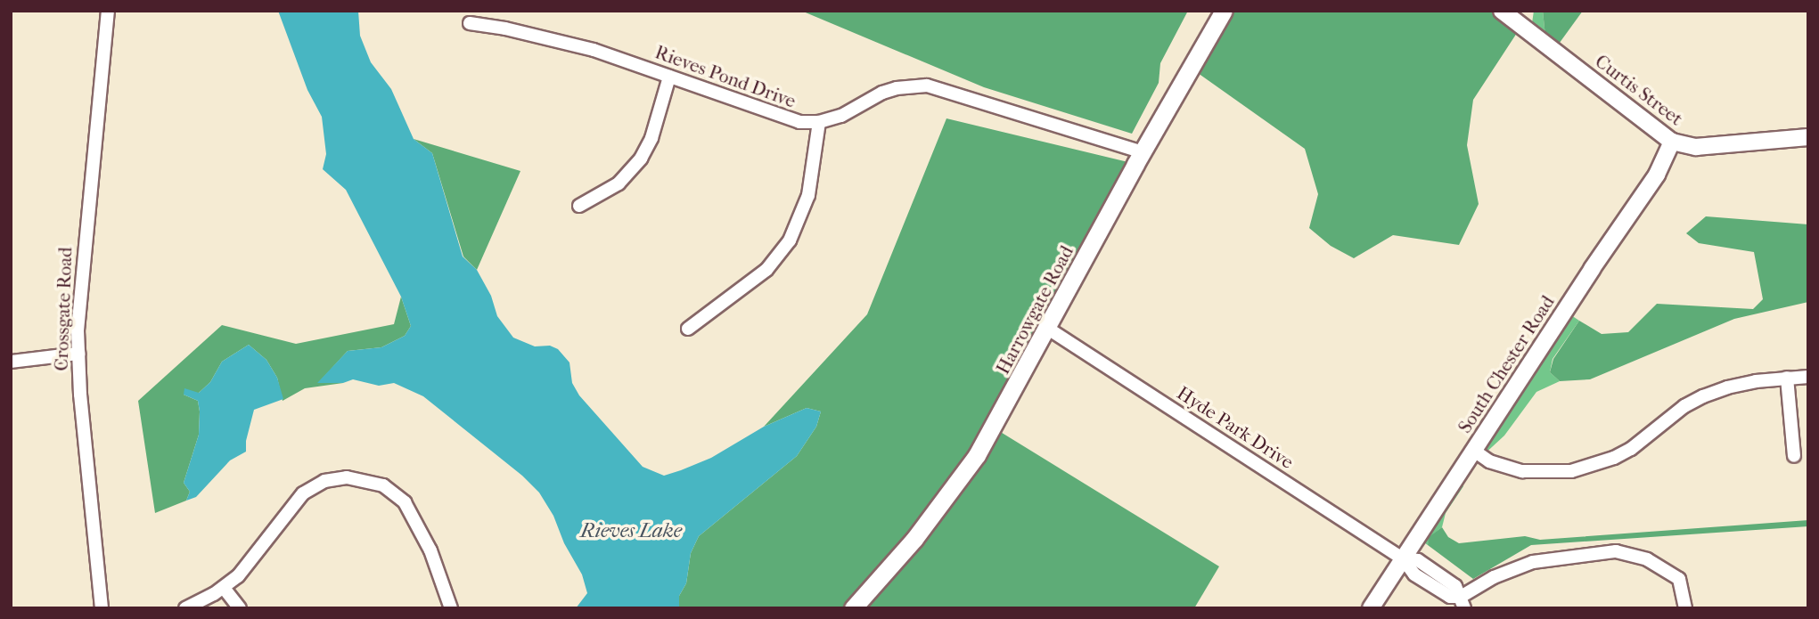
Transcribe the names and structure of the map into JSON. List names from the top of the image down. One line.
{"streets":{"main road":["Harrowgate Road"],"street":["Rieves Pond Drive","Curtis Street","Crossgate Road","South Chester Road","Hyde Park Drive"]},"crossings":[["Rieves Pond Drive","Harrowgate Road"],["Curtis Street","South Chester Road"],["Harrowgate Road","Hyde Park Drive"],["South Chester Road","Hyde Park Drive"]],"water":["Rieves Lake"]}
